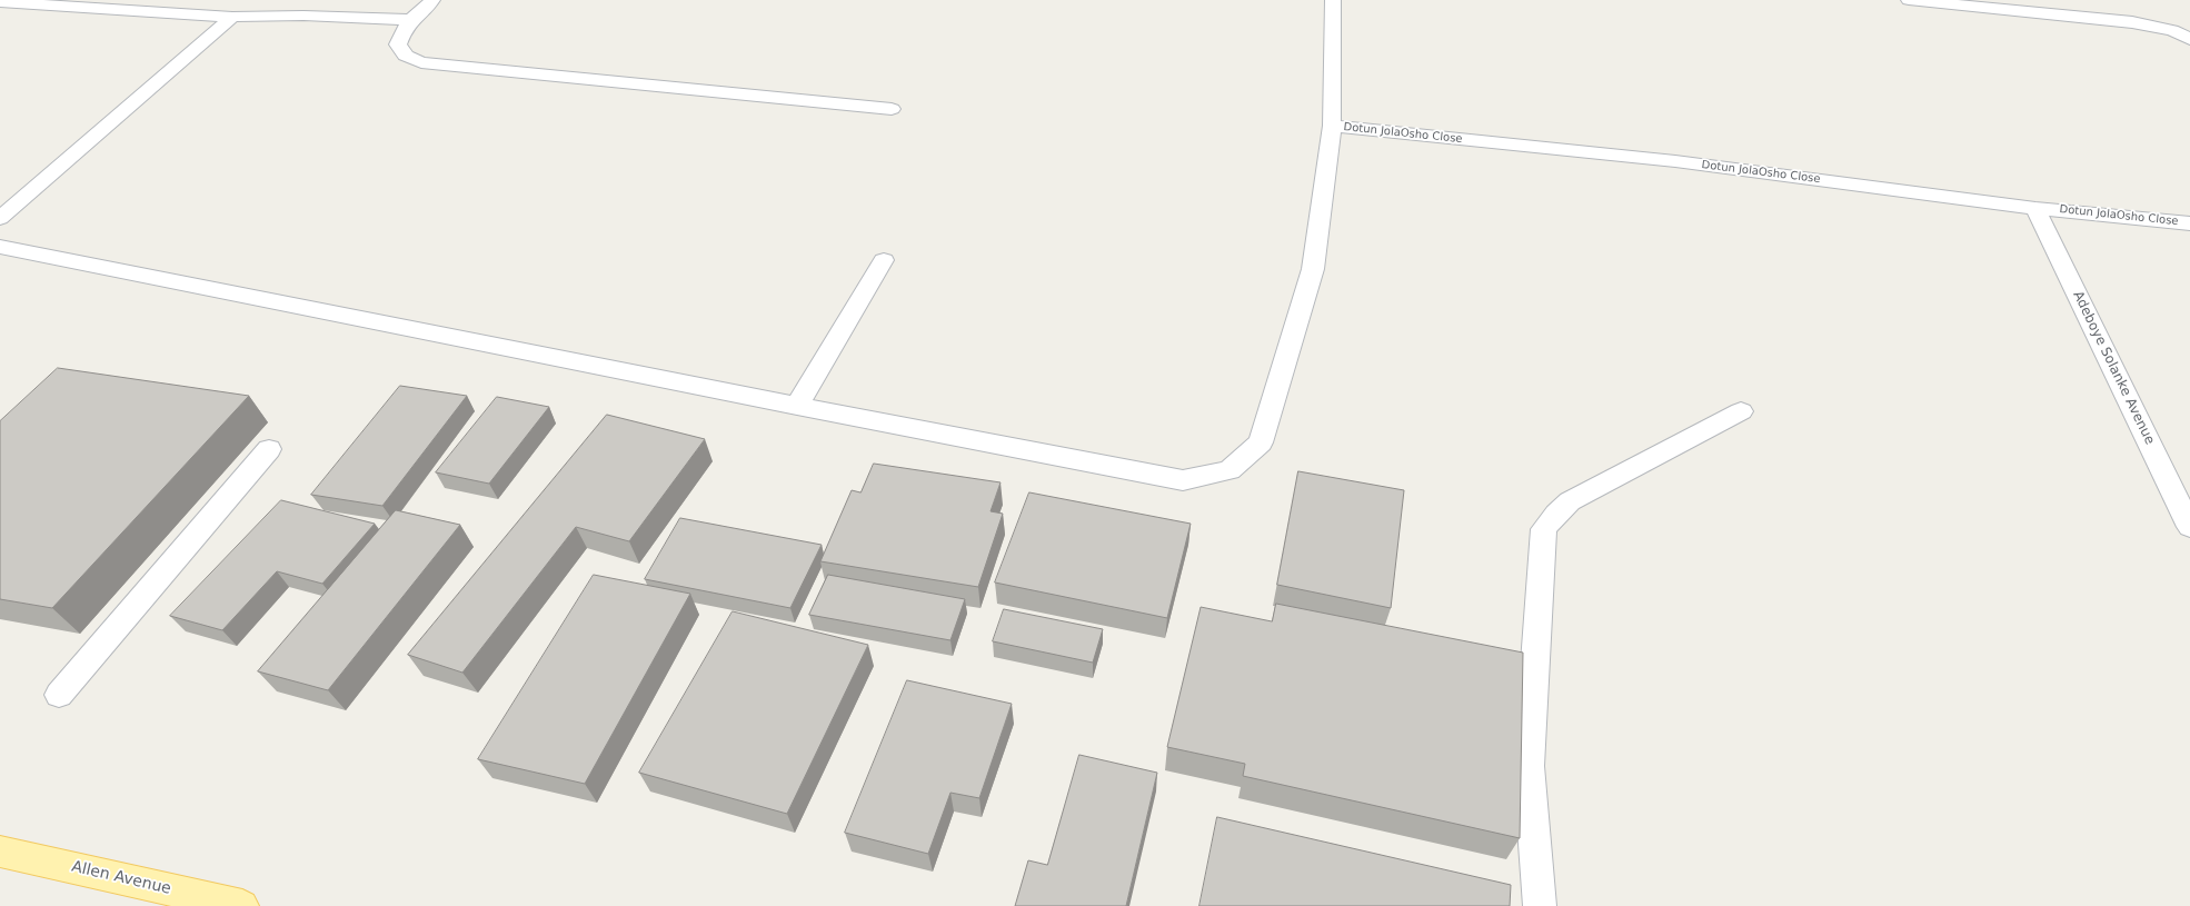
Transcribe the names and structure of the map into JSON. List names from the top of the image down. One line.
{"streets":{"main road":["Allen Avenue"],"street":["Dotun JolaOsho Close","Adeboye Solanke Avenue"]},"crossings":[["Dotun JolaOsho Close","Adeboye Solanke Avenue"]]}
